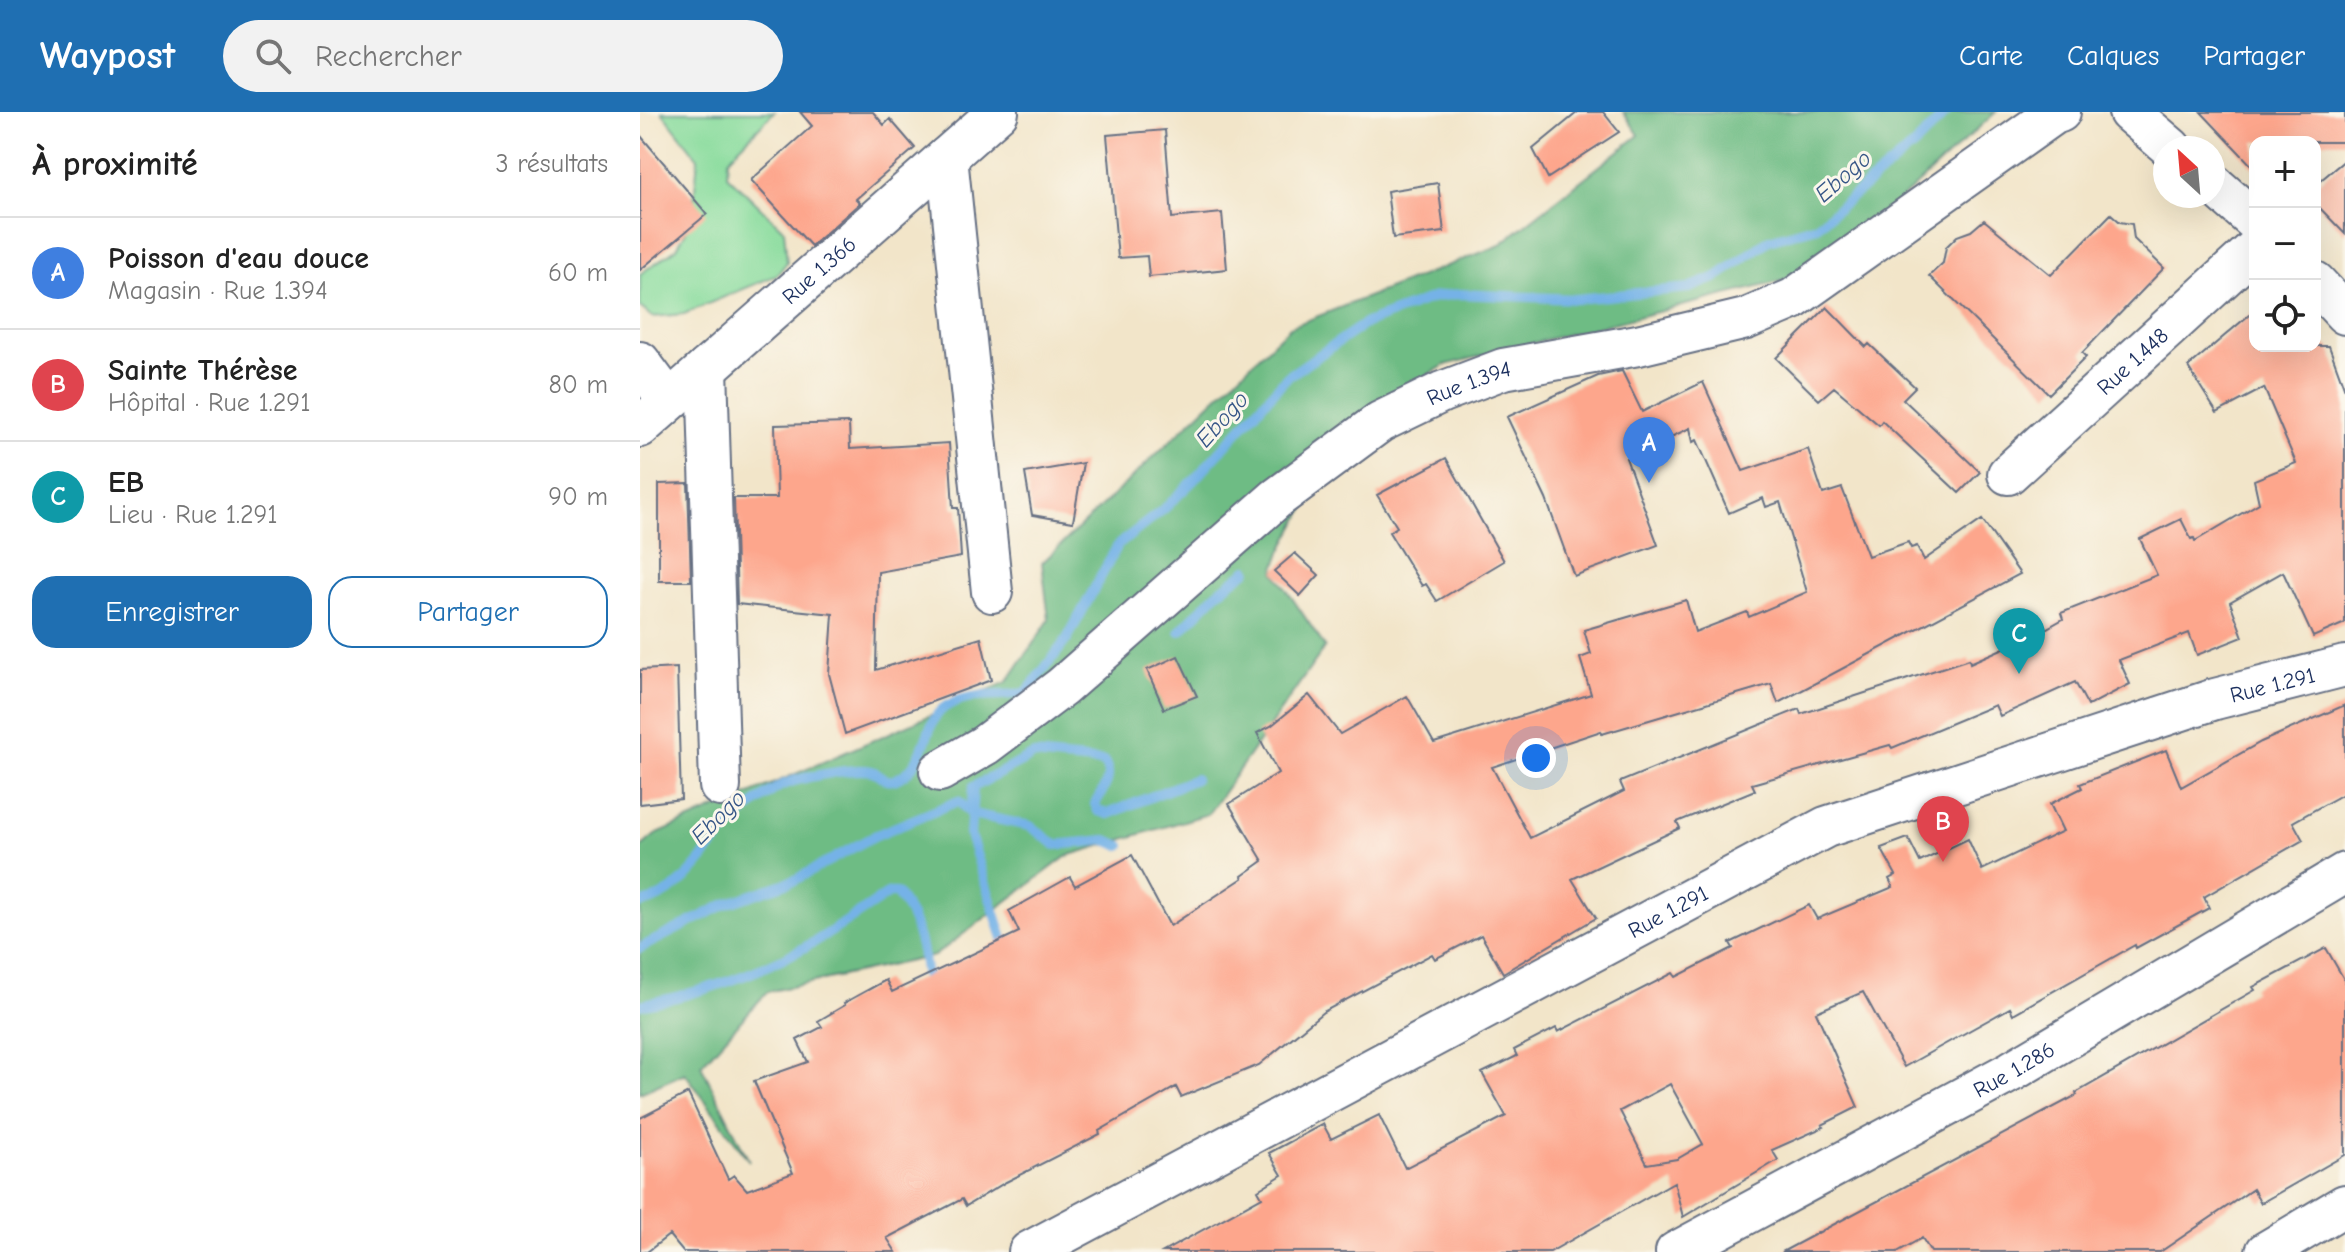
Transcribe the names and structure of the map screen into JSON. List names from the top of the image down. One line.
{"streets":{"street":["Rue 1.366","Rue 1.448","Rue 1.394","Rue 1.291","Rue 1.286"]},"water":["Ebogo"],"north":"top left","page":{"header":"Waypost","search":"Rechercher","nav":["Carte","Calques","Partager"],"heading":["À proximité","3 résultats"],"map_buttons":["+","−"],"list":[{"mark":"A","name":"Poisson d'eau douce","note":"Magasin · Rue 1.394","value":"60 m"},{"mark":"B","name":"Sainte Thérèse","note":"Hôpital · Rue 1.291","value":"80 m"},{"mark":"C","name":"EB","note":"Lieu · Rue 1.291","value":"90 m"}],"pins":["A","C","B"],"buttons":["Enregistrer","Partager"]}}
